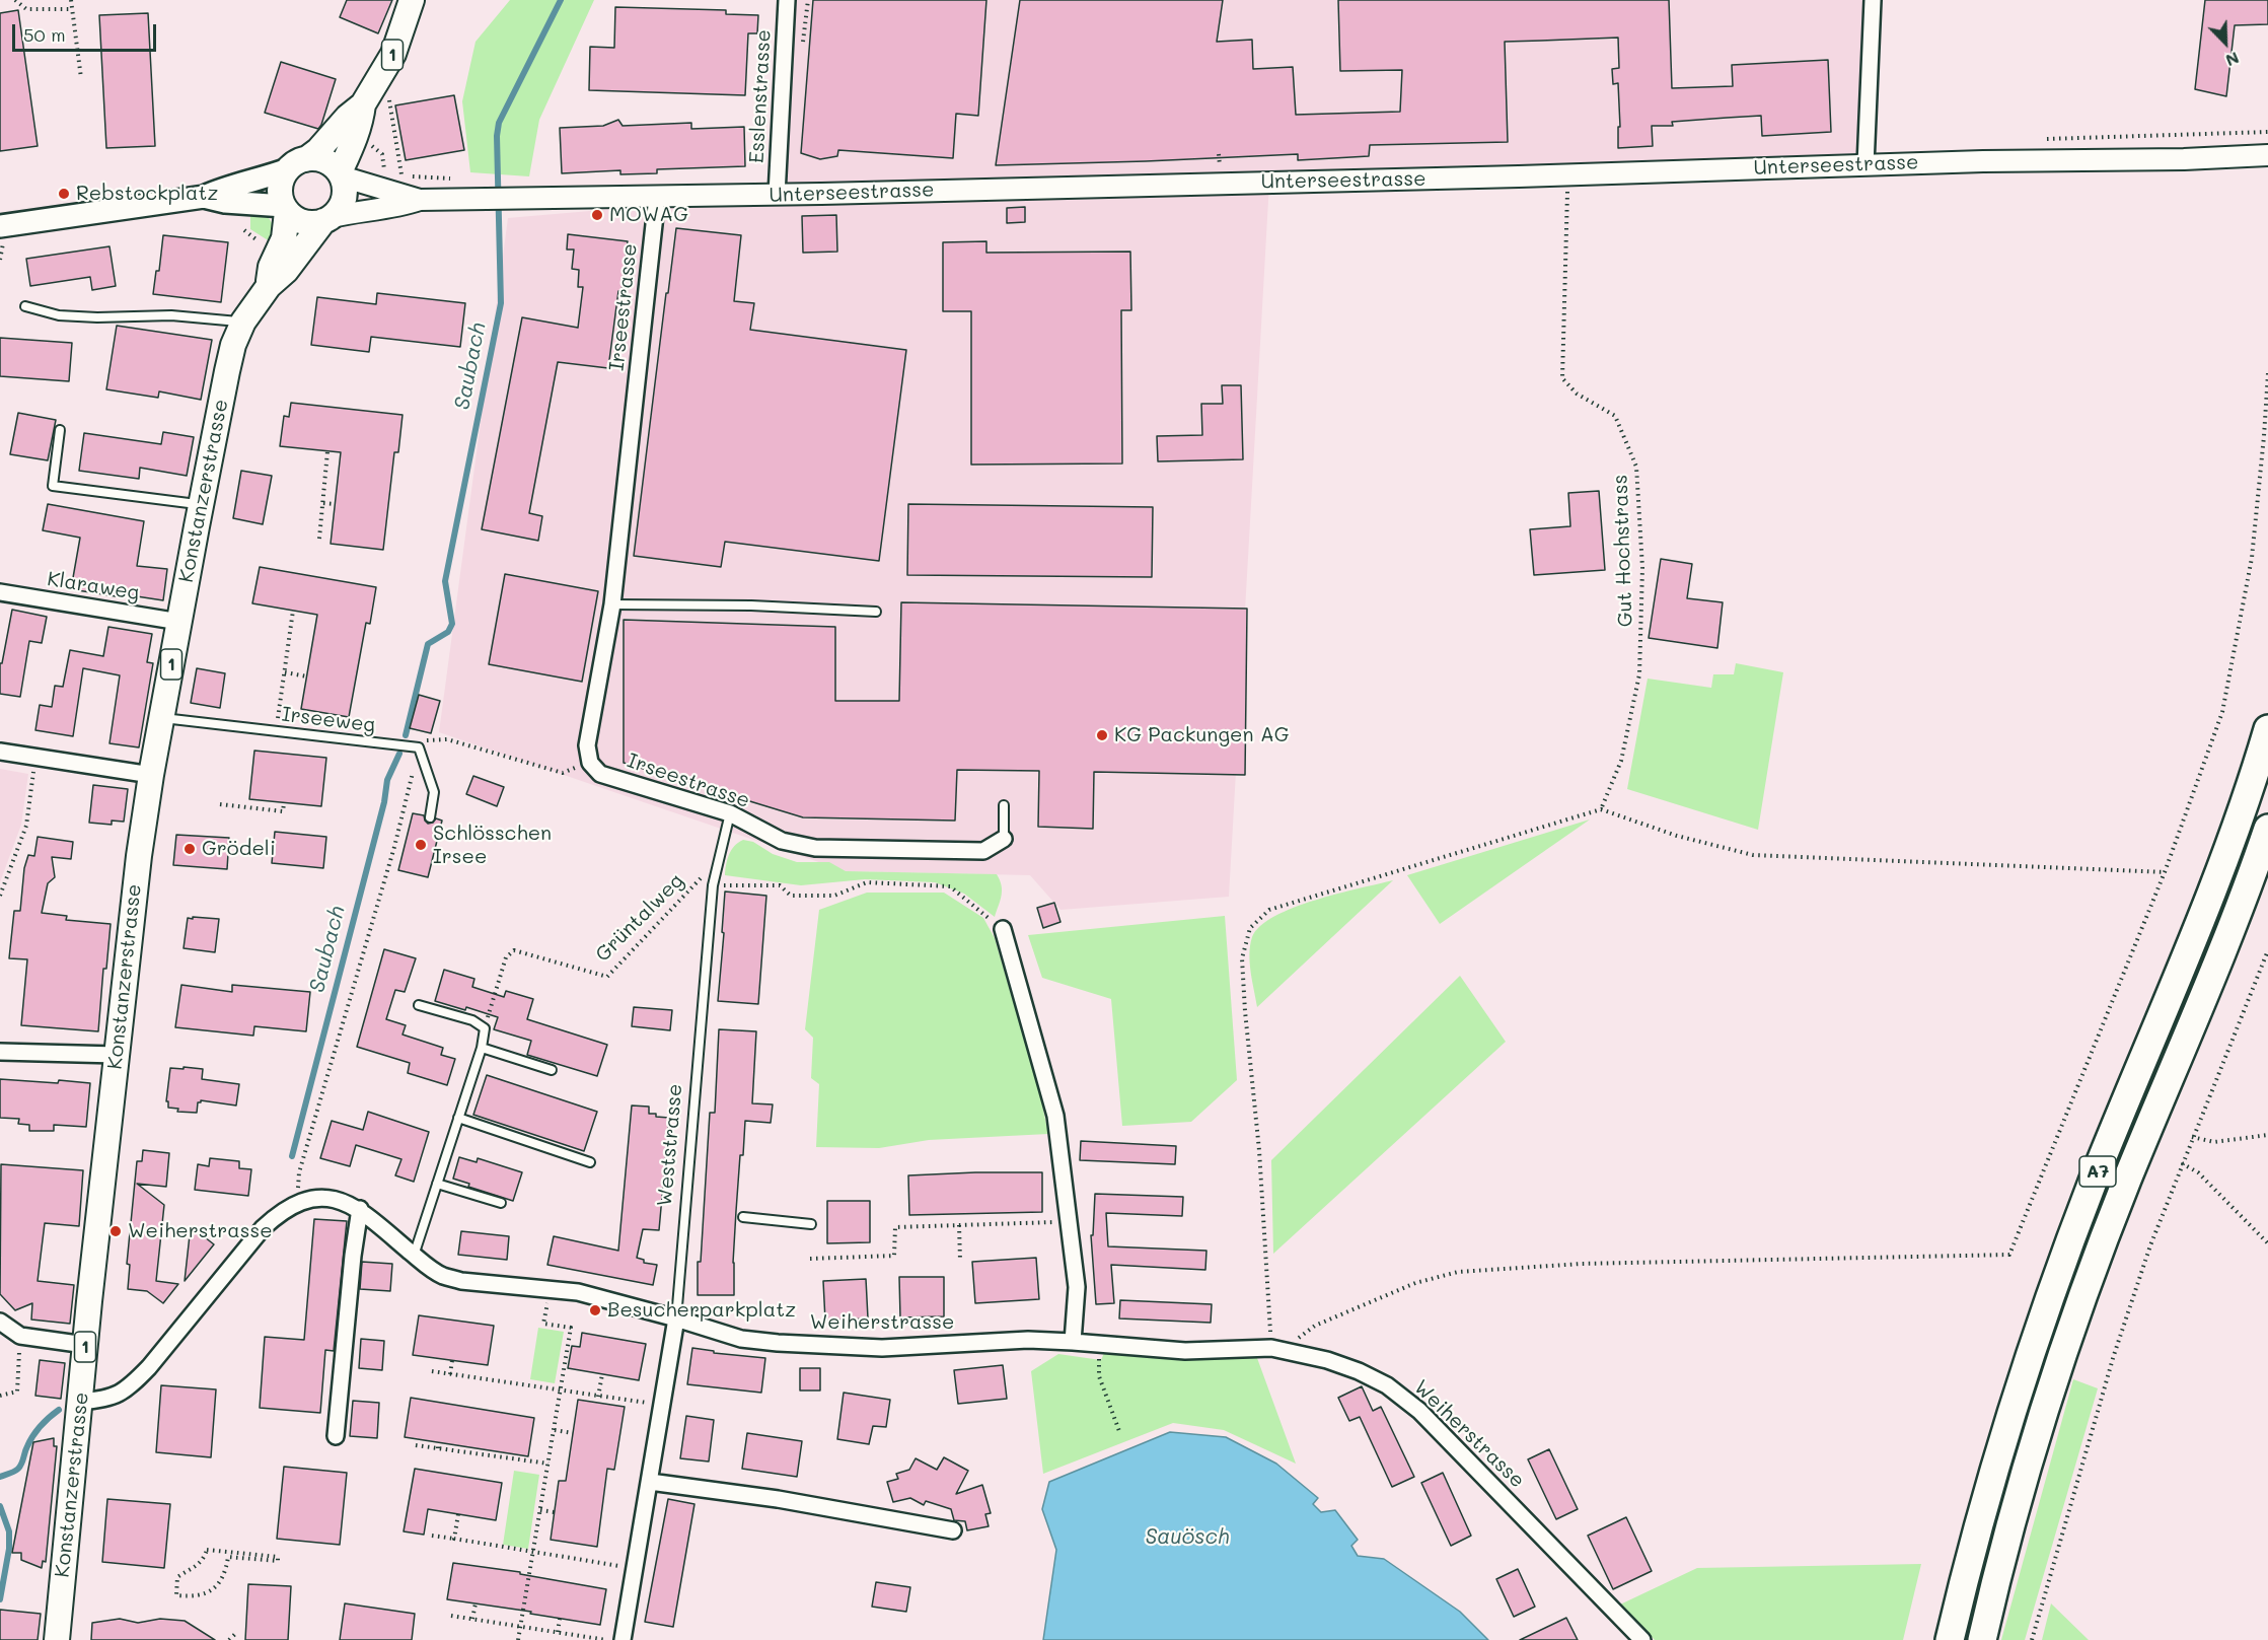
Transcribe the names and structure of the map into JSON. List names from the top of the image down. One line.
{"streets":{"highway":["A7"],"main road":["1","Konstanzerstrasse"],"street":["Esslenstrasse","Unterseestrasse","Irseestrasse","Klaraweg","Weststrasse","Weiherstrasse"],"lane":["Irseeweg"],"path":["Gut Hochstrass","Grüntalweg"]},"crossings":[["1","Unterseestrasse"],["1","Konstanzerstrasse"],["Esslenstrasse","Unterseestrasse"],["Unterseestrasse","Irseestrasse"],["Unterseestrasse","Konstanzerstrasse"],["Irseestrasse","Weststrasse"],["Konstanzerstrasse","Klaraweg"],["Konstanzerstrasse","Irseeweg"],["Konstanzerstrasse","Weiherstrasse"],["Grüntalweg","Weststrasse"],["Weststrasse","Weiherstrasse"]],"water":["Saubach","Sauösch"],"places":["Rebstockplatz","MOWAG","KG Packungen AG","Schlösschen Irsee","Grödeli","Weiherstrasse","Besucherparkplatz"],"scale_bar":"50 m","north":"bottom right"}
